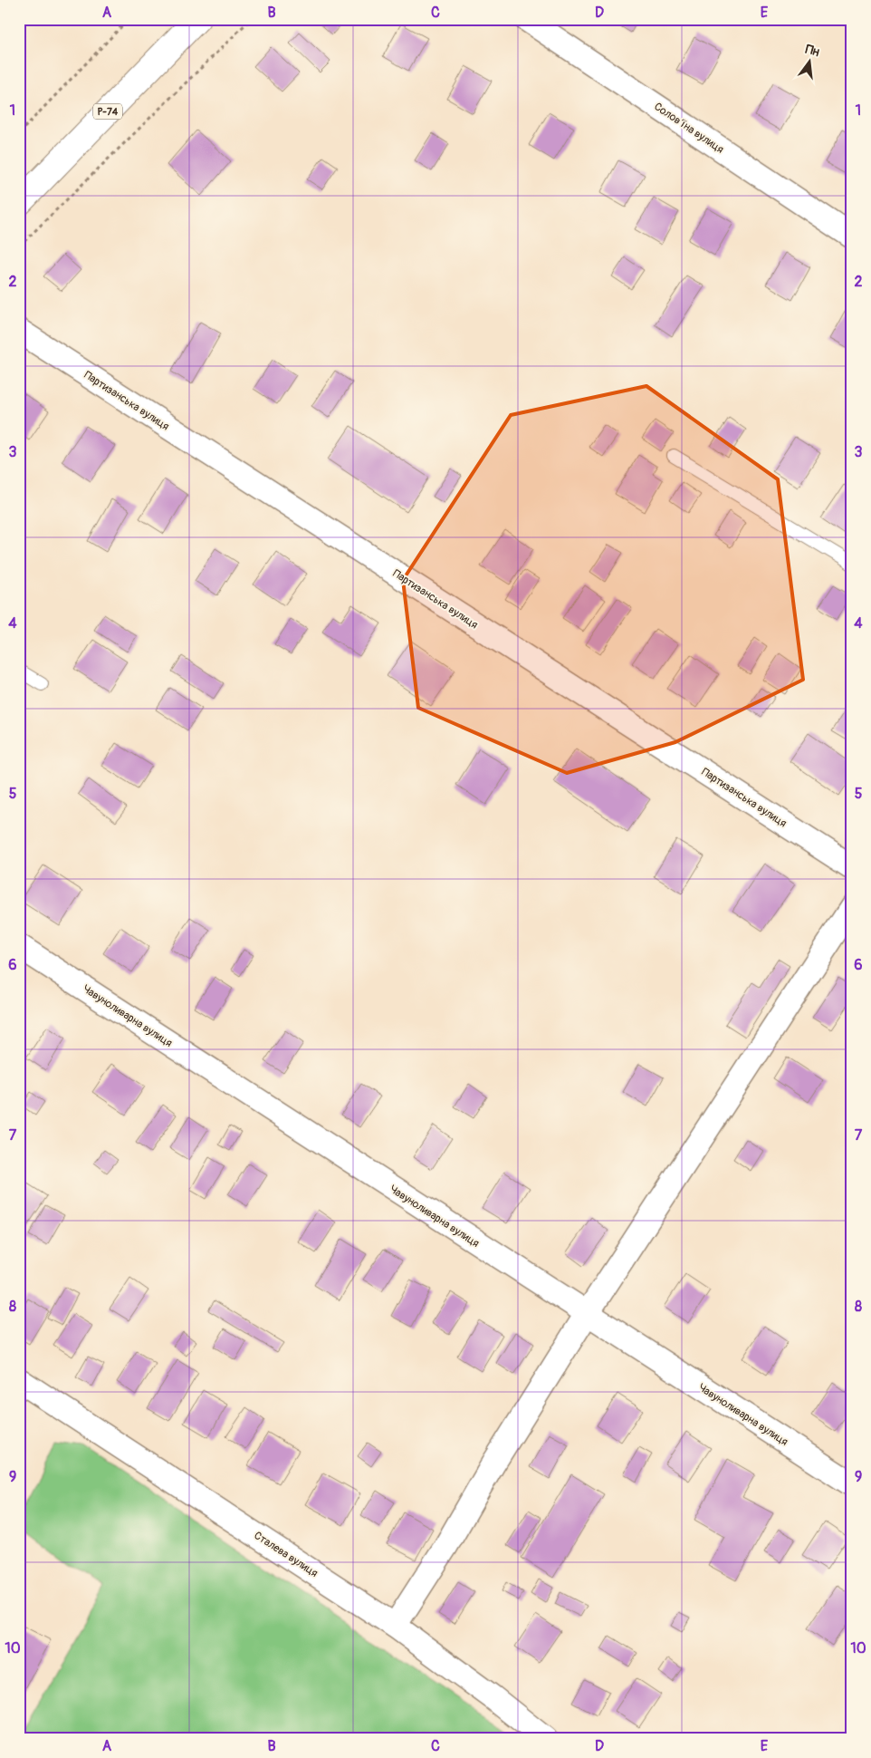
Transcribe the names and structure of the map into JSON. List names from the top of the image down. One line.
{"streets":{"main road":["Р-74"],"street":["Соловʼїна вулиця","Партизанська вулиця","Чавуноливарна вулиця","Сталева вулиця"]},"north":"top","grid":{"columns":["A","B","C","D","E"],"rows":["1","2","3","4","5","6","7","8","9","10"]}}
